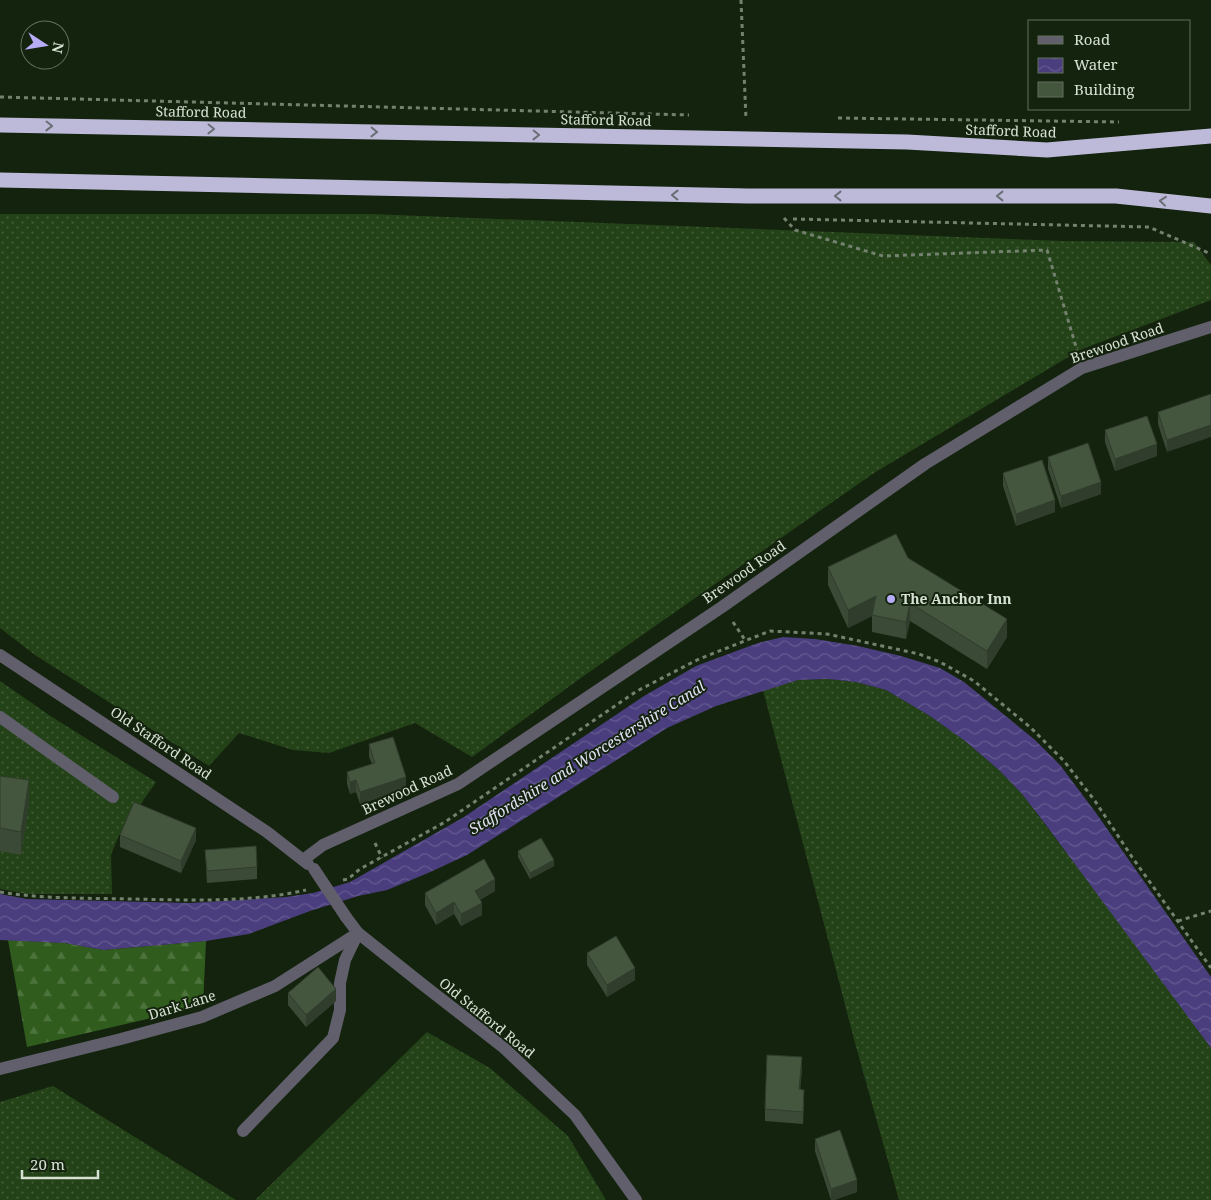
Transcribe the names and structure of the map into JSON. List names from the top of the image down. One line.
{"streets":{"highway":["Stafford Road"],"street":["Brewood Road","Old Stafford Road","Dark Lane"]},"crossings":[["Brewood Road","Old Stafford Road"],["Old Stafford Road","Dark Lane"]],"water":["Staffordshire and Worcestershire Canal"],"places":["The Anchor Inn"],"legend":["Road","Water","Building"],"scale_bar":"20 m","north":"right"}
